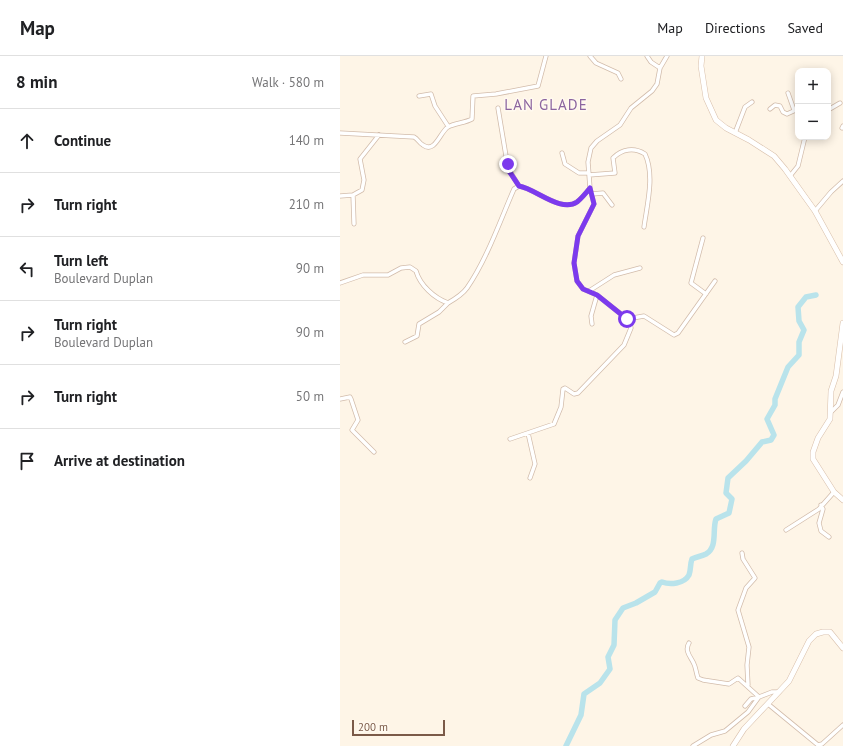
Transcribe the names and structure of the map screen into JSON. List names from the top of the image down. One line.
{"districts":["LAN GLADE"],"scale_bar":"200 m","page":{"header":"Map","nav":["Map","Directions","Saved"],"heading":["8 min","Walk · 580 m"],"map_buttons":["+","−"],"list":[["Continue","140 m"],["Turn right","210 m"],["Turn left","Boulevard Duplan","90 m"],["Turn right","Boulevard Duplan","90 m"],["Turn right","50 m"],"Arrive at destination"],"scale":"200 m"}}
